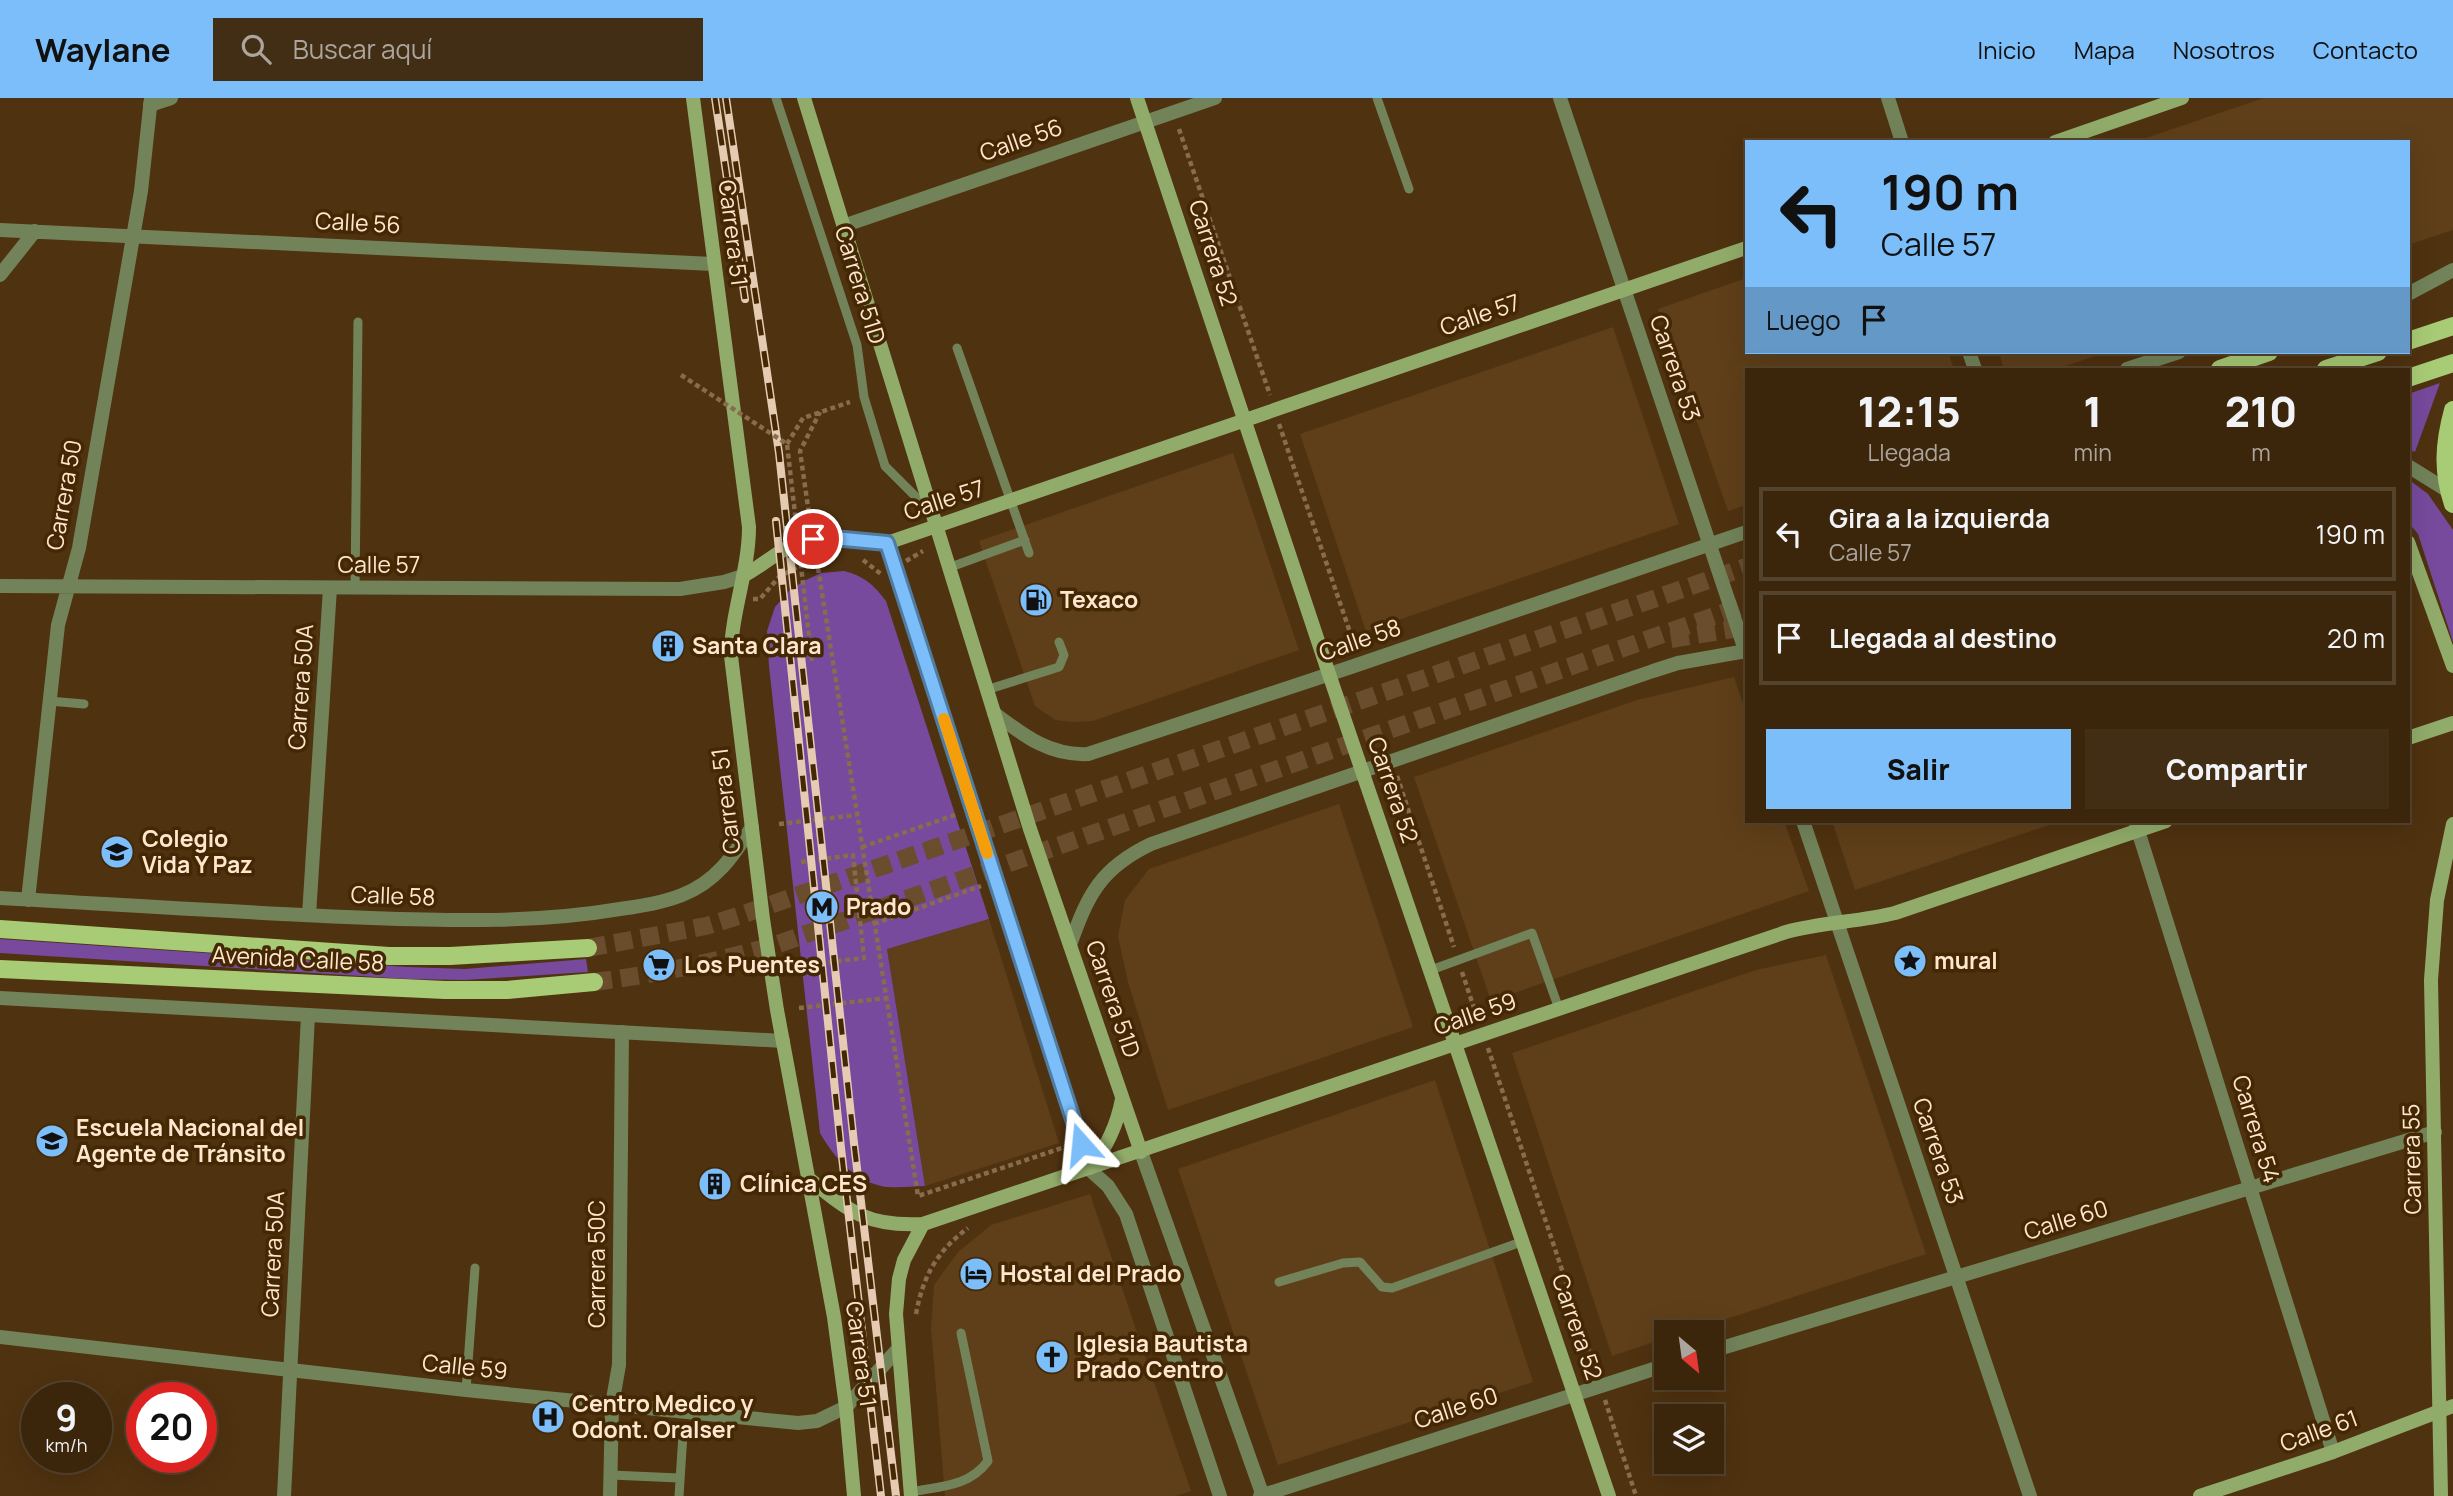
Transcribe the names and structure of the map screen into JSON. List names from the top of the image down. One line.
{"streets":{"main road":["Carrera 51","Carrera 52","Carrera 51D","Calle 57","Avenida Calle 58","Calle 59","Carrera 55","Calle 61"],"street":["Calle 56","Carrera 53","Carrera 50","Calle 58","Carrera 50A","Carrera 54","Calle 60","Carrera 50C"]},"crossings":[["Calle 56","Carrera 51"],["Calle 56","Carrera 52"],["Calle 56","Carrera 51D"],["Calle 56","Carrera 50"],["Carrera 51","Calle 57"],["Carrera 51","Calle 58"],["Carrera 51","Calle 59"],["Carrera 52","Calle 57"],["Carrera 52","Calle 58"],["Carrera 52","Calle 59"],["Carrera 52","Calle 60"],["Carrera 51D","Calle 57"],["Carrera 51D","Calle 58"],["Carrera 51D","Calle 59"],["Carrera 51D","Calle 60"],["Calle 57","Carrera 53"],["Calle 57","Carrera 50"],["Calle 57","Carrera 50A"],["Carrera 53","Calle 58"],["Carrera 53","Calle 59"],["Carrera 53","Calle 60"],["Carrera 50","Calle 58"],["Calle 58","Carrera 50A"],["Carrera 50A","Calle 59"],["Calle 59","Carrera 54"],["Calle 59","Carrera 50C"],["Carrera 54","Calle 60"],["Carrera 54","Calle 61"],["Carrera 55","Calle 60"],["Carrera 55","Calle 61"]],"places":{"fuel station":["Texaco"],"building":["Santa Clara","Clínica CES"],"school or university":["Colegio Vida Y Paz","Escuela Nacional del Agente de Tránsito"],"metro station":["Prado"],"place":["mural"],"supermarket":["Los Puentes"],"hotel":["Hostal del Prado"],"church":["Iglesia Bautista Prado Centro"],"hospital":["Centro Medico y Odont. Oralser"]},"north":"bottom right","page":{"header":"Waylane","search":"Buscar aquí","nav":["Inicio","Mapa","Nosotros","Contacto"],"turn":["190 m","Calle 57"],"then":"Luego","eta":["12:15","Llegada","1","min","210","m"],"list":[{"name":"Gira a la izquierda","note":"Calle 57","value":"190 m"},{"name":"Llegada al destino","value":"20 m"}],"buttons":["Salir","Compartir"],"speed":"9 km/h","limit":"20"}}
